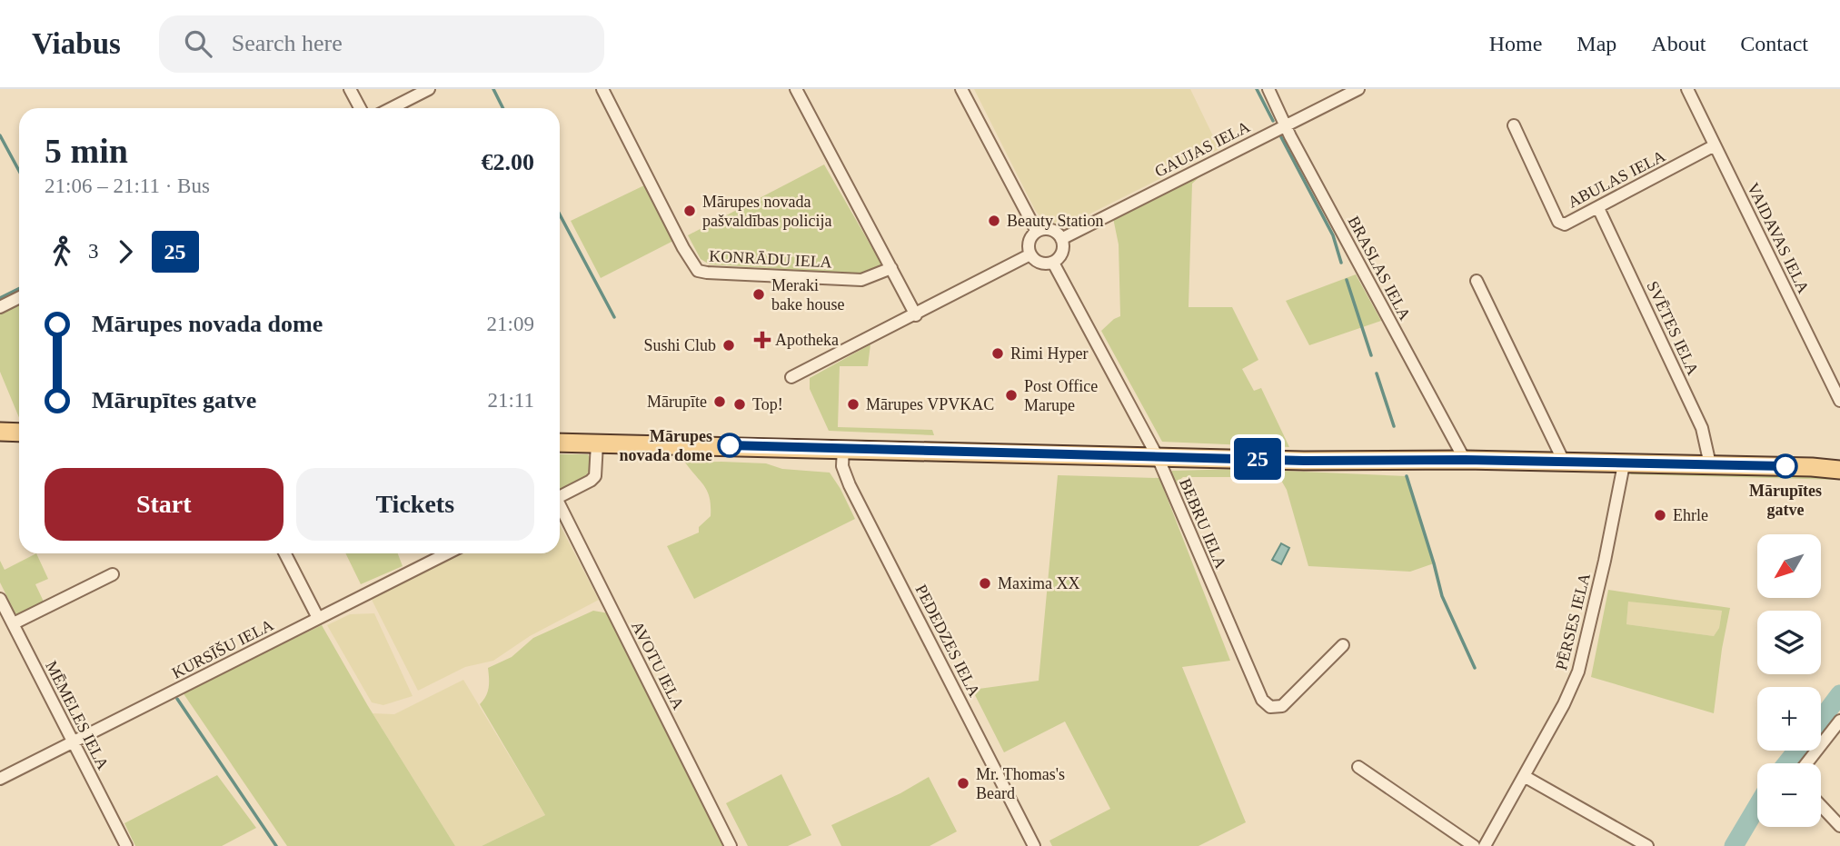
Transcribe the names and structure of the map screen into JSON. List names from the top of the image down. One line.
{"streets":{"street":["GAUJAS IELA","ABULAS IELA","VAIDAVAS IELA","KONRĀDU IELA","BRASLAS IELA","SVĒTES IELA","BEBRU IELA","PĒRSES IELA","PEDEDZES IELA","KURSĪŠU IELA","AVOTU IELA","MĒMELES IELA"]},"crossings":[["GAUJAS IELA","BRASLAS IELA"],["GAUJAS IELA","BEBRU IELA"],["ABULAS IELA","VAIDAVAS IELA"],["ABULAS IELA","SVĒTES IELA"],["KURSĪŠU IELA","MĒMELES IELA"]],"places":{"other":["Mārupes novada pašvaldības policija","Beauty Station","Meraki bake house","Sushi Club","Rimi Hyper","Post Office Marupe","Mārupīte","Top!","Mārupes VPVKAC","Mārupes novada dome","Mārupītes gatve","Ehrle","Maxima XX","Mr. Thomas's Beard"],"health":["Apotheka"]},"lines":["bus line 25"],"north":"bottom left","page":{"header":"Viabus","search":"Search here","nav":["Home","Map","About","Contact"],"on_map":"25","heading":["5 min","21:06 – 21:11 · Bus","€2.00"],"legs":["3","25"],"list":[{"name":"Mārupes novada dome","value":"21:09"},{"name":"Mārupītes gatve","value":"21:11"}],"buttons":["Start","Tickets"],"map_buttons":["+","−"]}}
